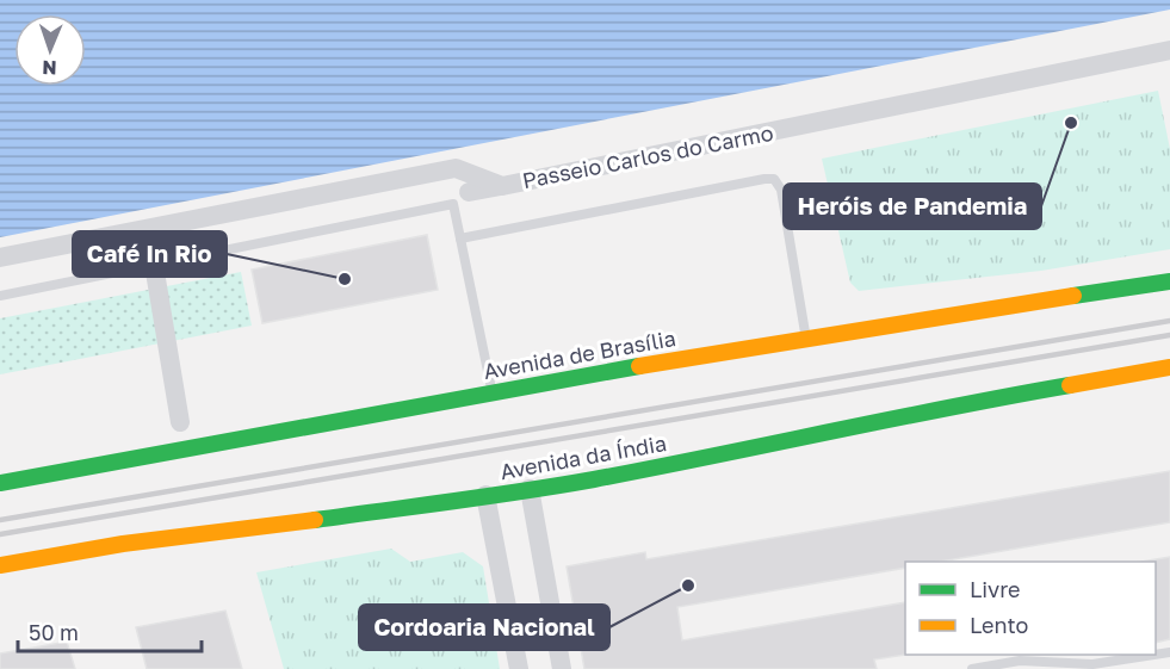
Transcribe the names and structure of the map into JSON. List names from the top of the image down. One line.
{"streets":{"main road":["Avenida de Brasília","Avenida da Índia"],"street":["Passeio Carlos do Carmo"]},"places":["Heróis de Pandemia","Café In Rio","Cordoaria Nacional"],"legend":["Livre","Lento"],"scale_bar":"50 m","north":"bottom"}
